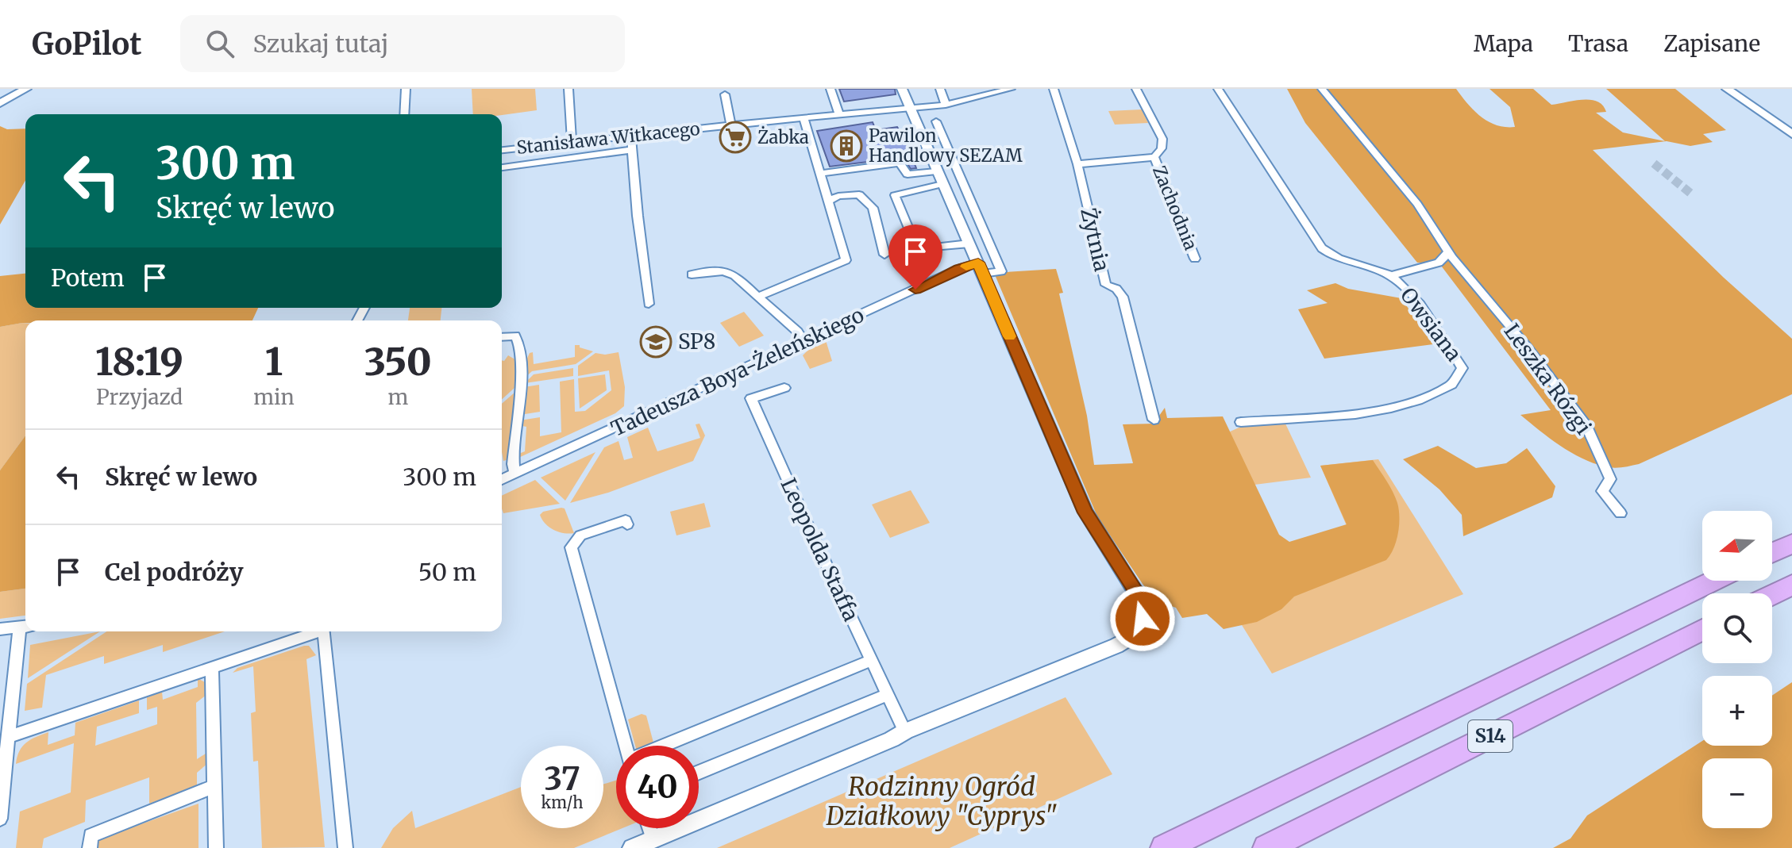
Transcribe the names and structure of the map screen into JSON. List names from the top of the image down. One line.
{"streets":{"highway":["S14"],"street":["Stanisława Witkacego","Zachodnia","Żytnia","Owsiana","Tadeusza Boya-Żeleńskiego","Leszka Rózgi","Leopolda Staffa"]},"crossings":[["Zachodnia","Żytnia"]],"parks":["Rodzinny Ogród Działkowy \"Cyprys\""],"places":{"supermarket":["Żabka"],"building":["Pawilon Handlowy SEZAM"],"school or university":["SP8"]},"north":"left","page":{"header":"GoPilot","search":"Szukaj tutaj","nav":["Mapa","Trasa","Zapisane"],"turn":["300 m","Skręć w lewo"],"then":"Potem","eta":["18:19","Przyjazd","1","min","350","m"],"list":[{"name":"Skręć w lewo","value":"300 m"},{"name":"Cel podróży","value":"50 m"}],"map_buttons":["+","−"],"speed":"37 km/h","limit":"40"}}
